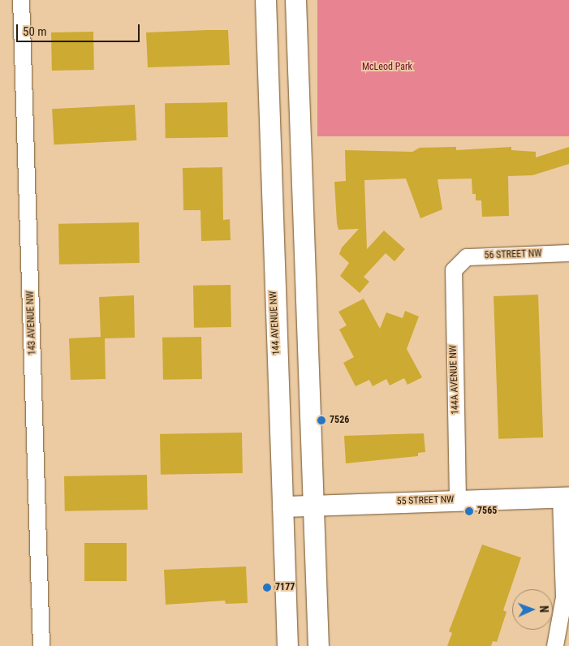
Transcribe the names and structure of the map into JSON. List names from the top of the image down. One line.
{"streets":{"street":["56 STREET NW","143 AVENUE NW","144 AVENUE NW","144A AVENUE NW","55 STREET NW"]},"crossings":[["56 STREET NW","144A AVENUE NW"],["144 AVENUE NW","55 STREET NW"],["144A AVENUE NW","55 STREET NW"]],"parks":["McLeod Park"],"places":["7526","7565","7177"],"scale_bar":"50 m","north":"right"}
